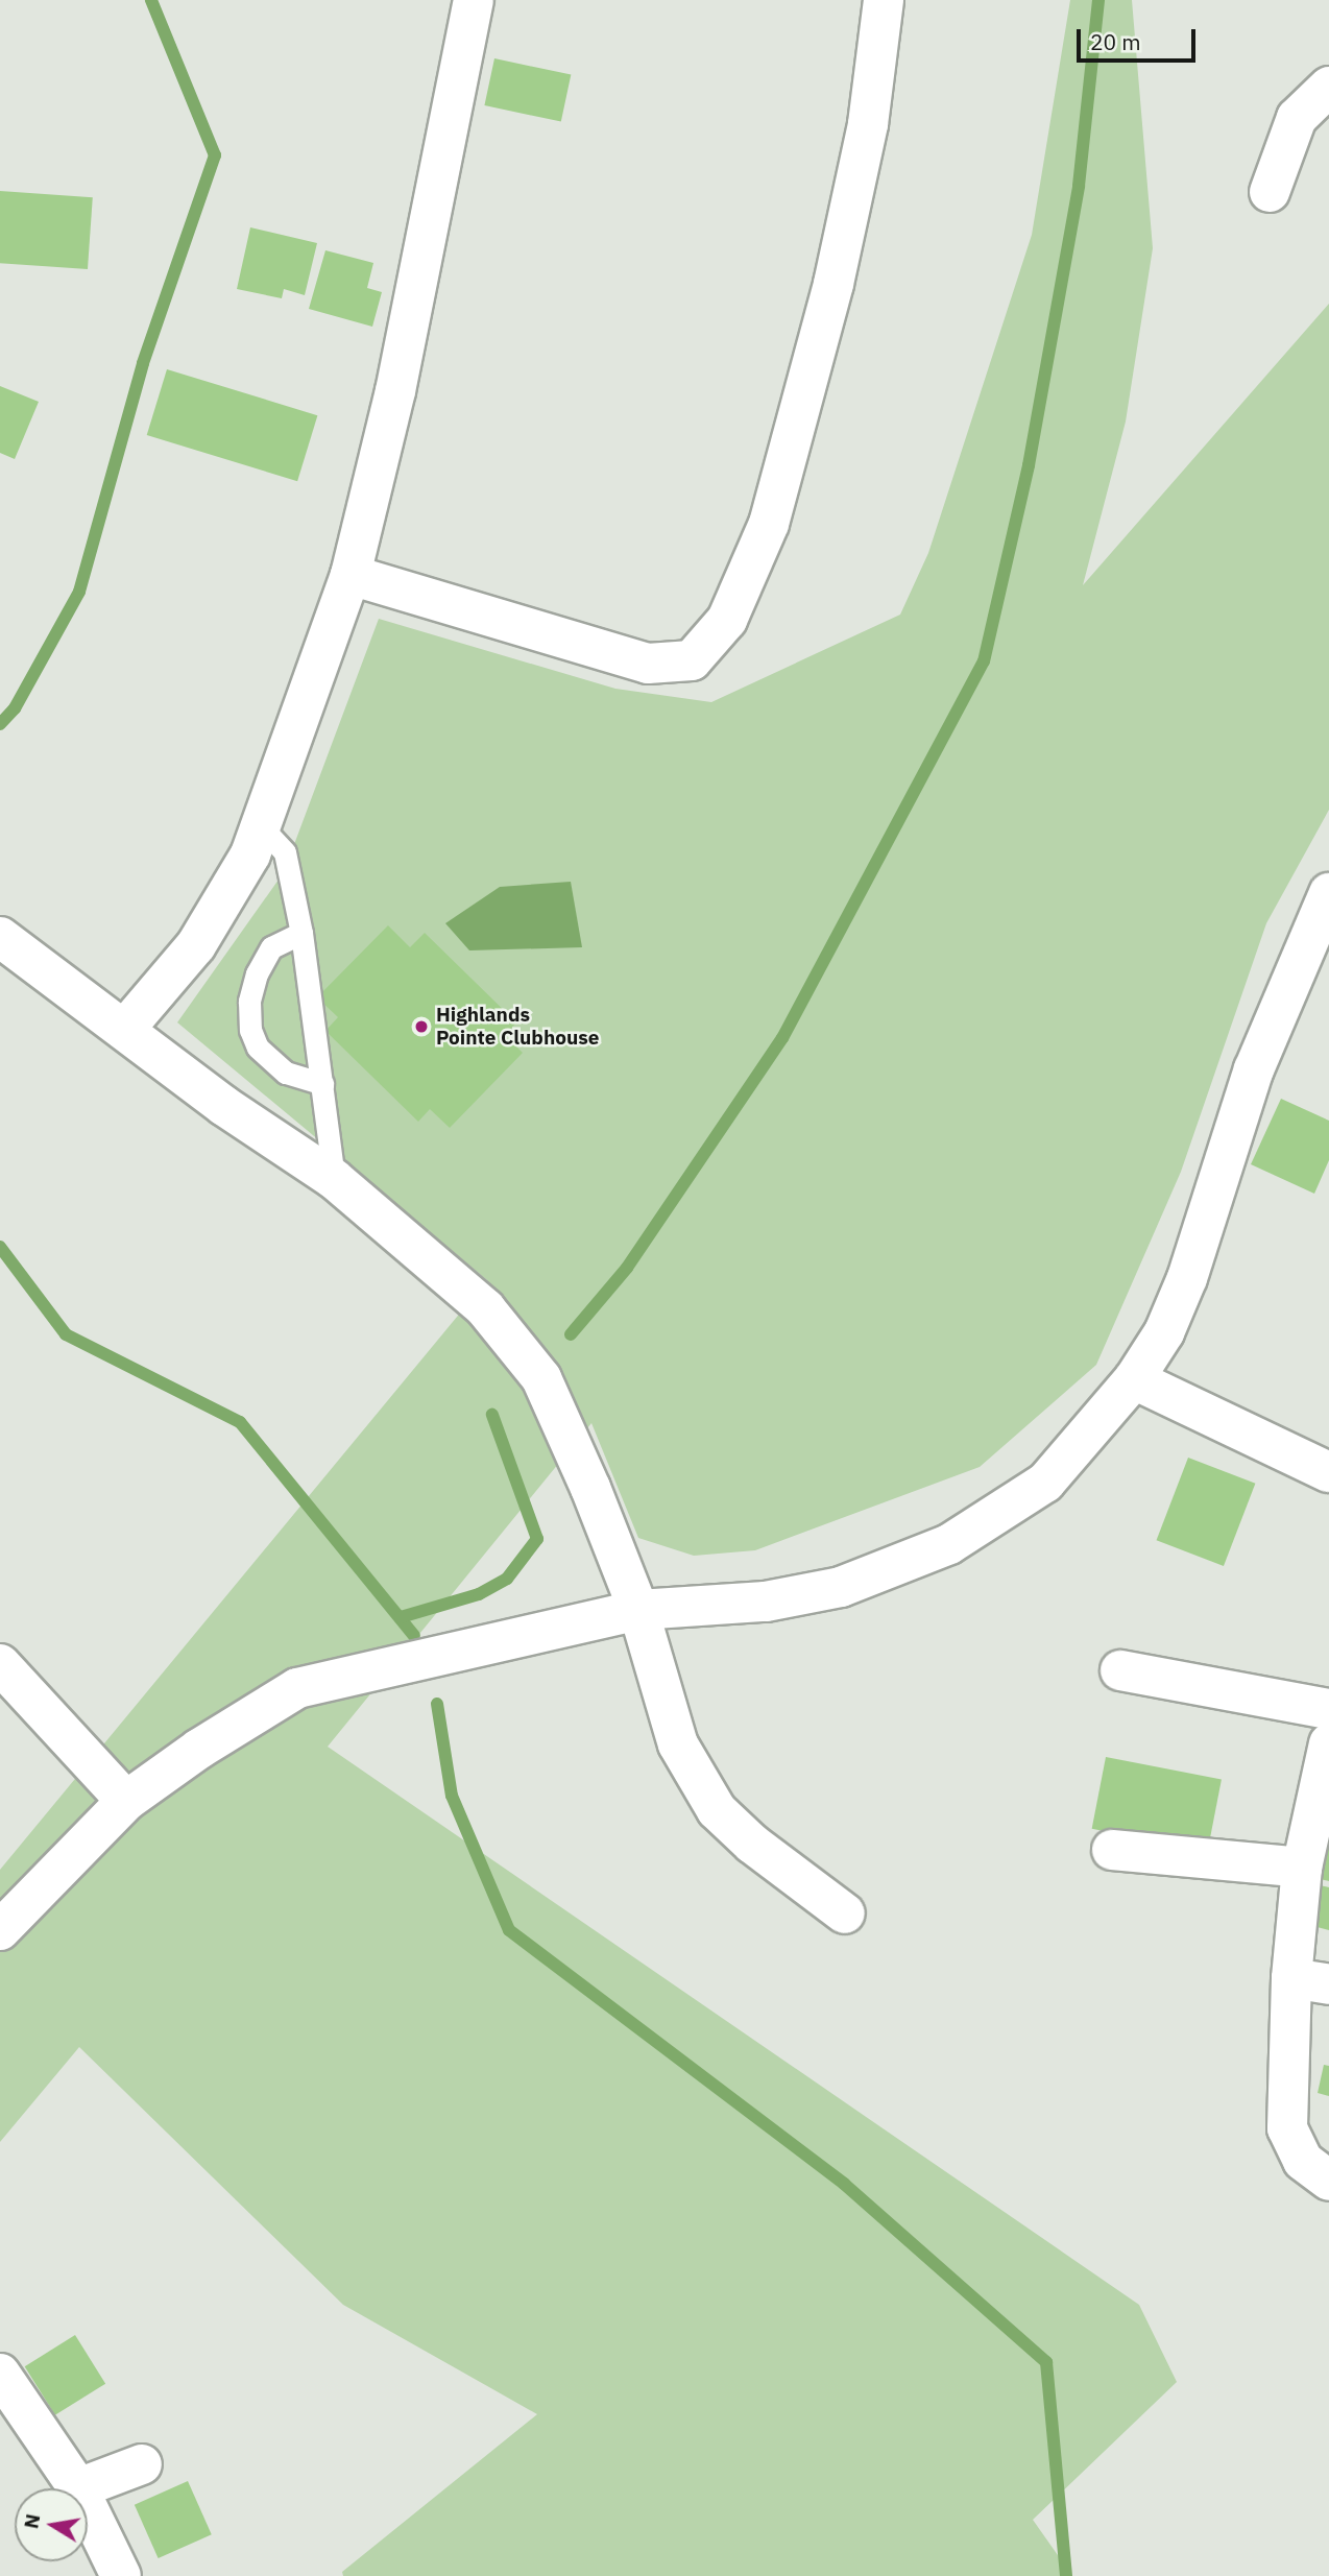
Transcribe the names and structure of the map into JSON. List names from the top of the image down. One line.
{"places":["Highlands Pointe Clubhouse"],"scale_bar":"20 m","north":"left"}
